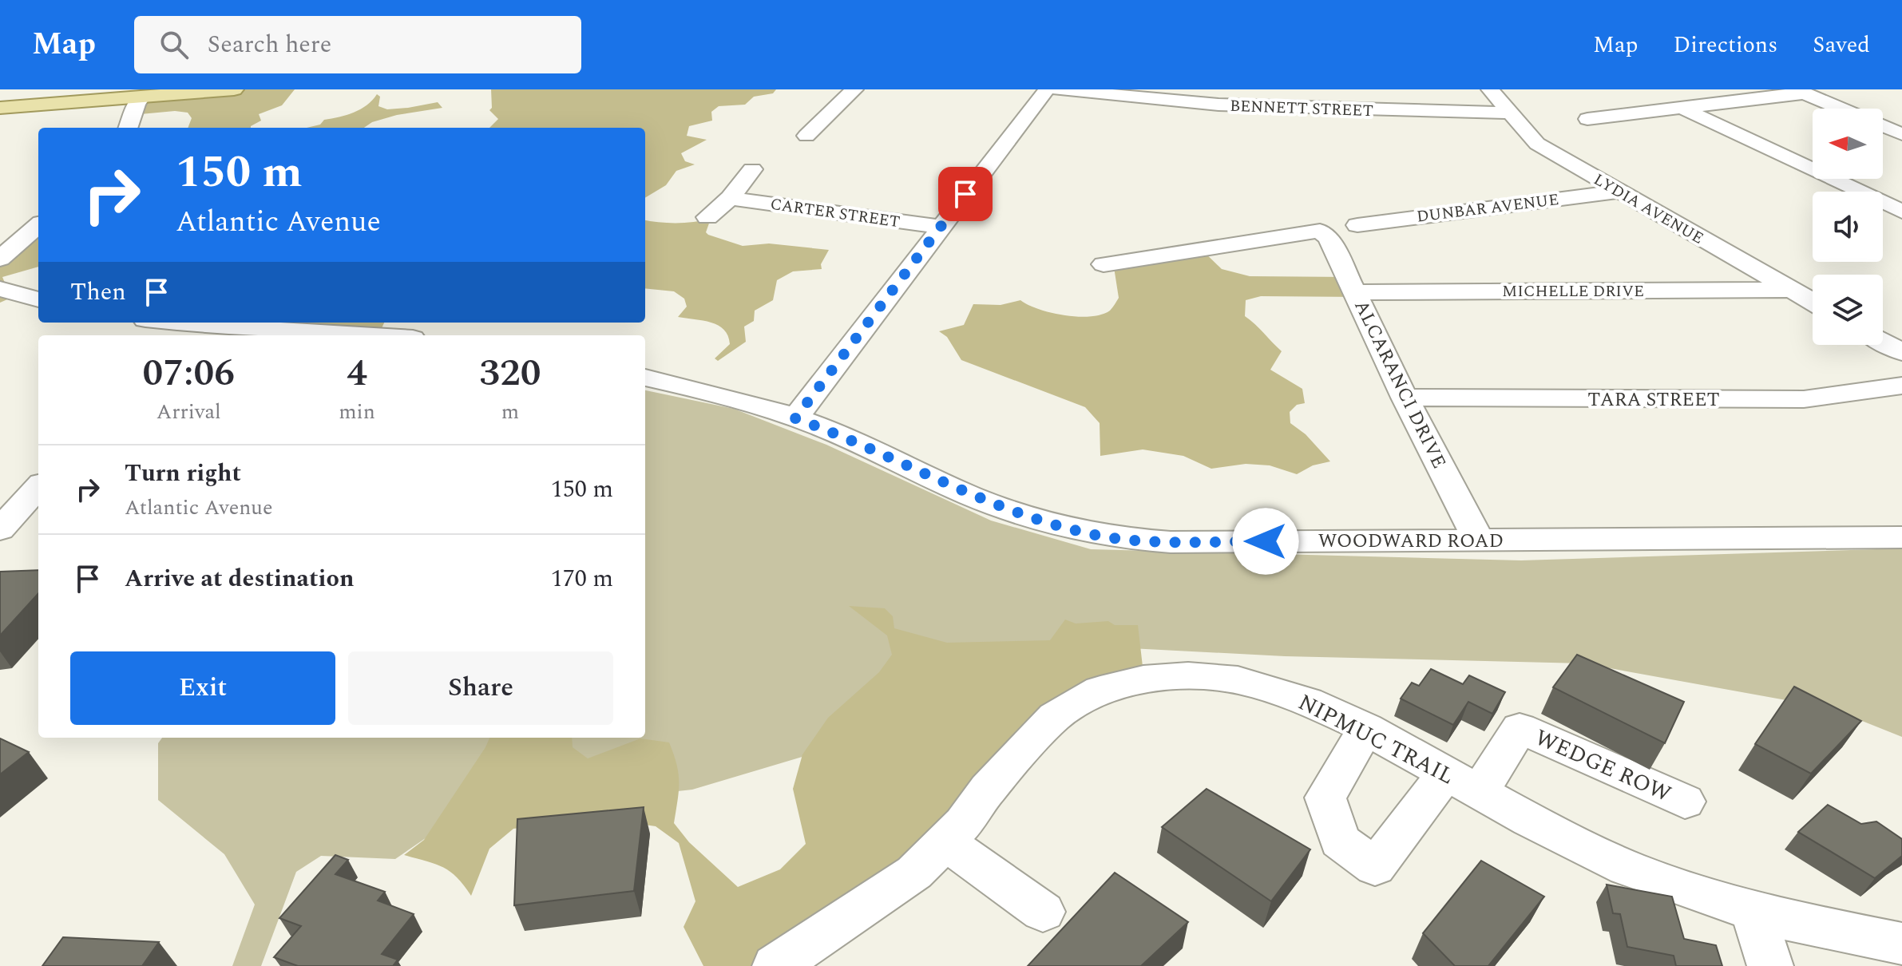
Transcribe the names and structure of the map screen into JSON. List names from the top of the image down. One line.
{"streets":{"street":["BENNETT STREET","DUNBAR AVENUE","LYDIA AVENUE","CARTER STREET","MICHELLE DRIVE","ALCARANCI DRIVE","TARA STREET","WOODWARD ROAD","NIPMUC TRAIL","WEDGE ROW"]},"crossings":[["BENNETT STREET","LYDIA AVENUE"],["DUNBAR AVENUE","LYDIA AVENUE"],["LYDIA AVENUE","MICHELLE DRIVE"],["MICHELLE DRIVE","ALCARANCI DRIVE"],["ALCARANCI DRIVE","TARA STREET"],["ALCARANCI DRIVE","WOODWARD ROAD"],["NIPMUC TRAIL","WEDGE ROW"]],"north":"left","page":{"header":"Map","search":"Search here","nav":["Map","Directions","Saved"],"turn":["150 m","Atlantic Avenue"],"then":"Then","eta":["07:06","Arrival","4","min","320","m"],"list":[{"name":"Turn right","note":"Atlantic Avenue","value":"150 m"},{"name":"Arrive at destination","value":"170 m"}],"buttons":["Exit","Share"]}}
